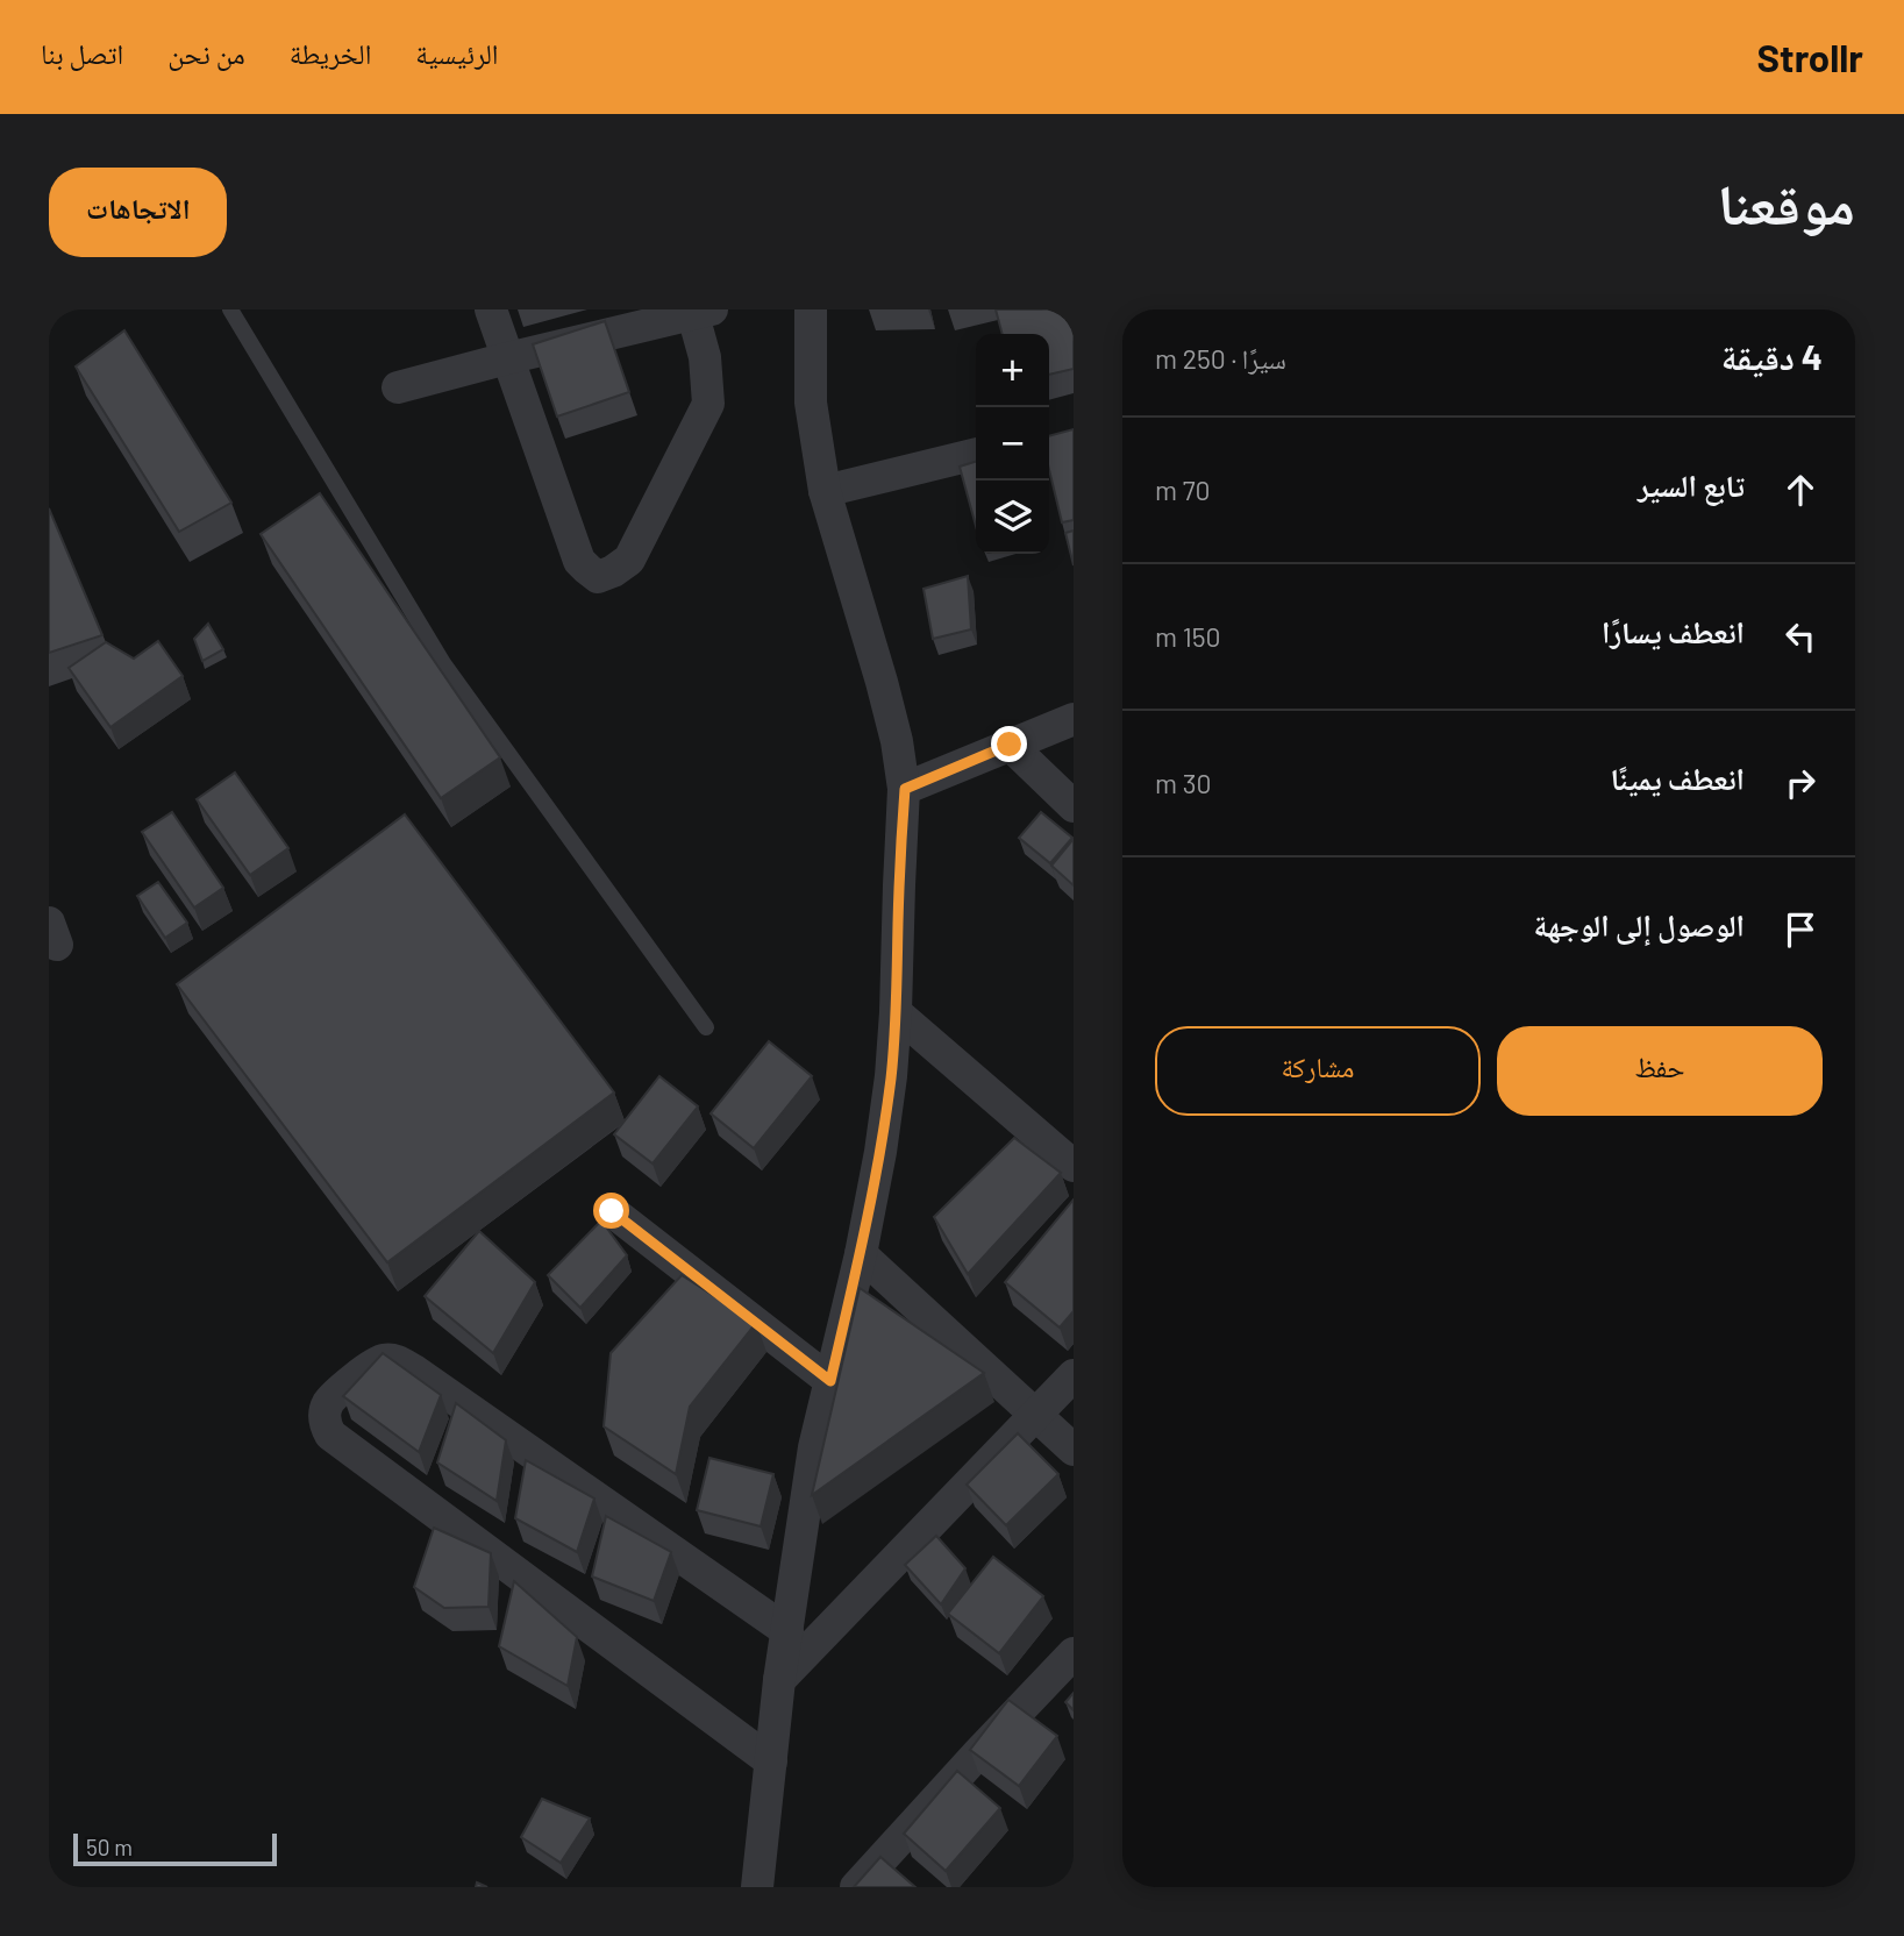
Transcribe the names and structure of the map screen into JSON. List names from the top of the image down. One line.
{"scale_bar":"50 m","page":{"header":"Strollr","nav":["الرئيسية","الخريطة","من نحن","اتصل بنا"],"title":"موقعنا","buttons":["الاتجاهات",["حفظ","مشاركة"]],"heading":["4 دقيقة","سيرًا · 250 m"],"map_buttons":["+","−"],"list":[["تابع السير","70 m"],["انعطف يسارًا","150 m"],["انعطف يمينًا","30 m"],"الوصول إلى الوجهة"],"scale":"50 m"}}
